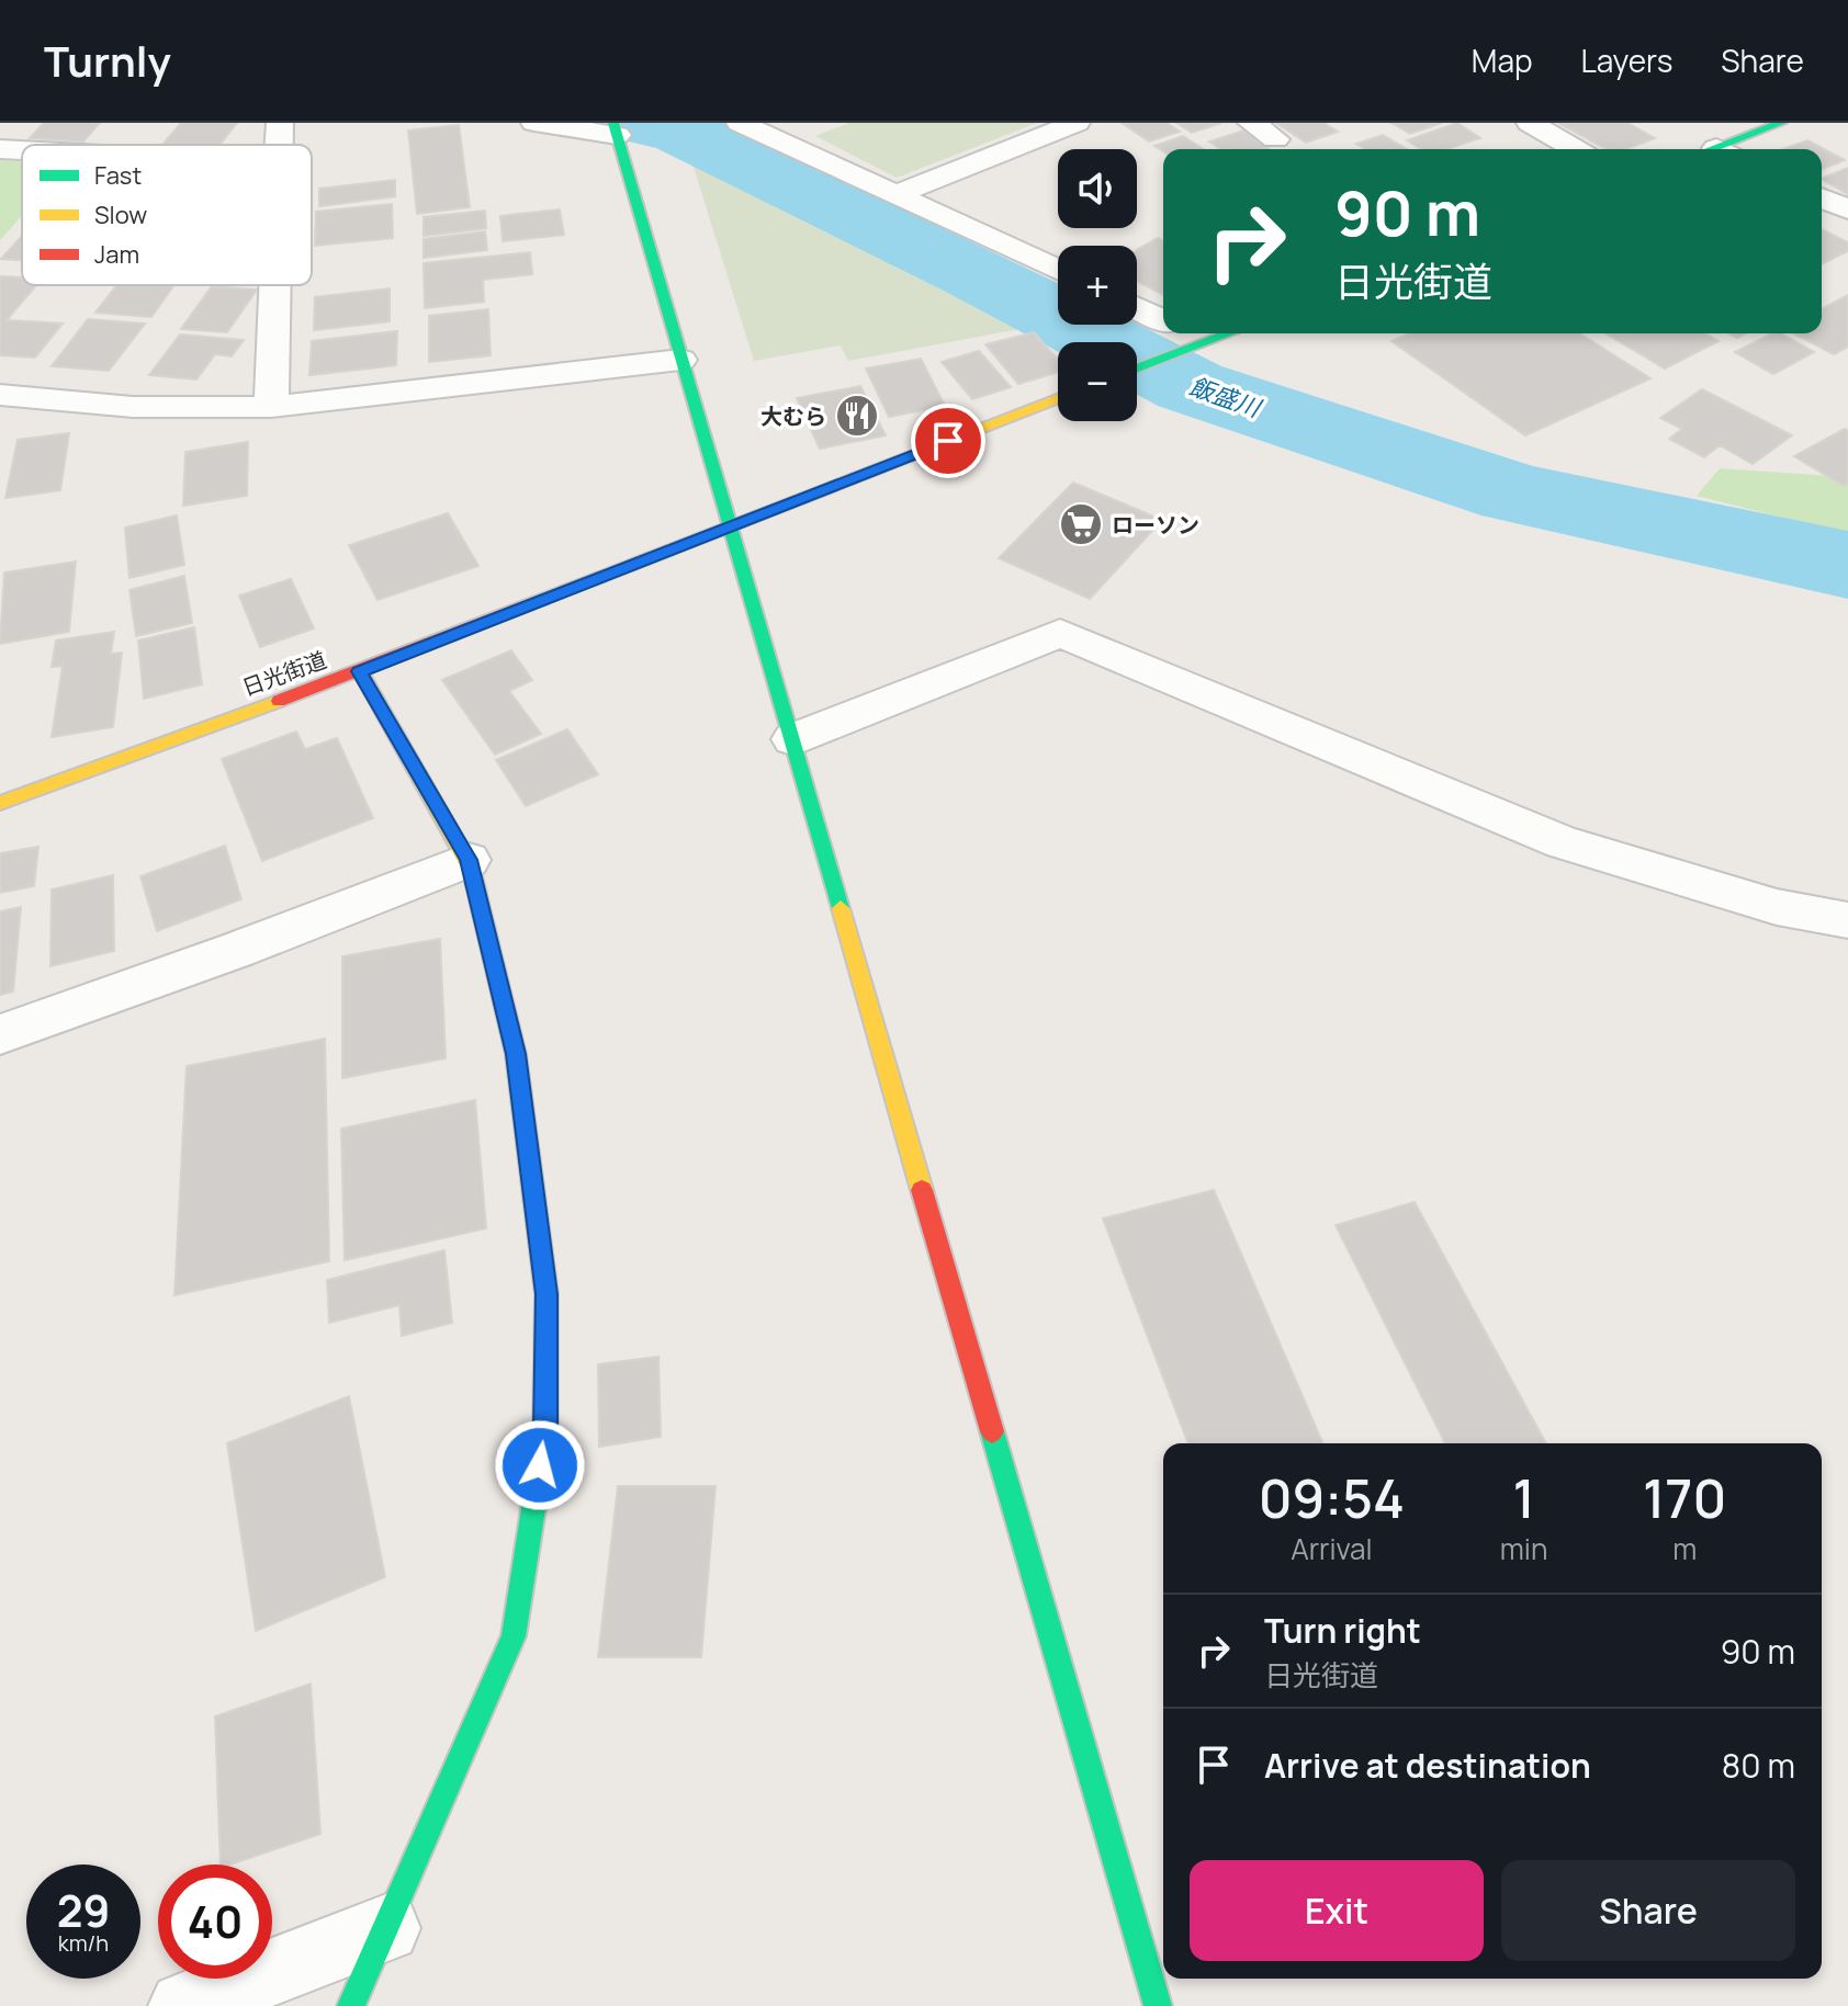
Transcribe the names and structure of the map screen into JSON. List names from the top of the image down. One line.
{"streets":{"street":["日光街道"]},"water":["飯盛川"],"places":{"restaurant":["大むら"],"supermarket":["ローソン"]},"legend":["Fast","Slow","Jam"],"page":{"header":"Turnly","nav":["Map","Layers","Share"],"map_buttons":["+","−"],"turn":["90 m","日光街道"],"eta":["09:54","Arrival","1","min","170","m"],"list":[{"name":"Turn right","note":"日光街道","value":"90 m"},{"name":"Arrive at destination","value":"80 m"}],"buttons":["Exit","Share"],"speed":"29 km/h","limit":"40"}}
